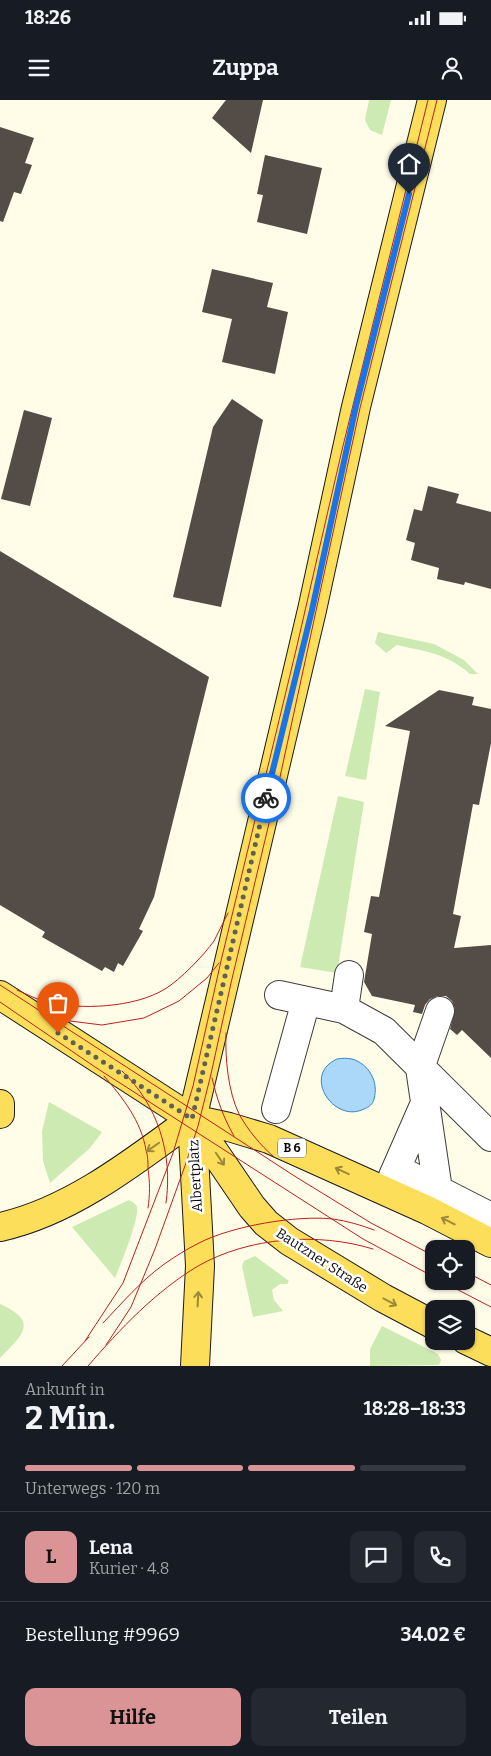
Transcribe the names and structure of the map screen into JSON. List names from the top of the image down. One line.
{"streets":{"main road":["B 6","Albertplatz","Bautzner Straße"]},"crossings":[["B 6","Albertplatz"],["B 6","Bautzner Straße"],["Albertplatz","Bautzner Straße"]],"page":{"status":"18:26","header":"Zuppa","heading":["2 Min.","Ankunft in","18:28–18:33"],"panel":["Lena","Kurier · 4.8","Bestellung #9969","34.02 €"],"bar":"Unterwegs · 120 m","round":"L","buttons":["Hilfe","Teilen"]}}
